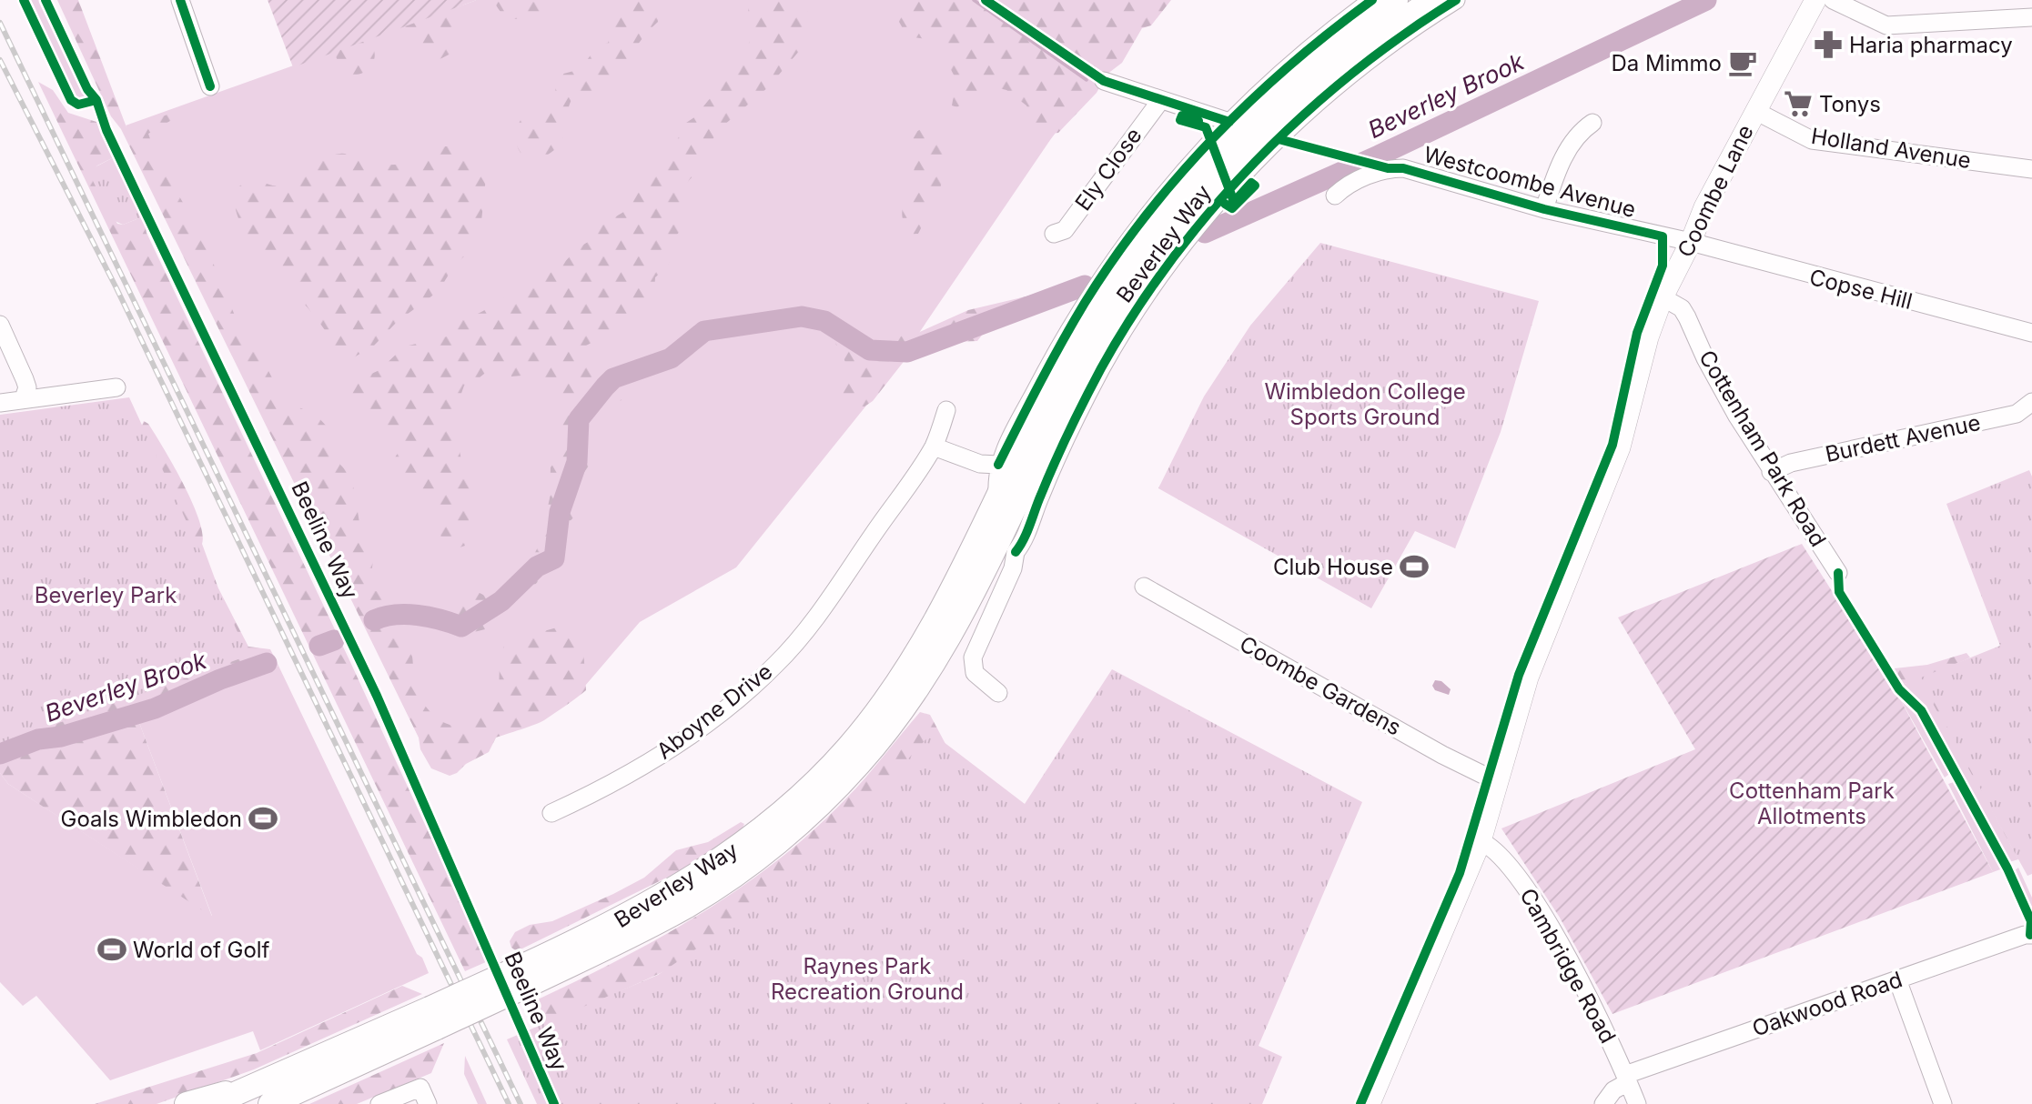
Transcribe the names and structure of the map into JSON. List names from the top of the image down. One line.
{"streets":{"highway":["Beverley Way"],"main road":["Coombe Lane"],"street":["Holland Avenue","Ely Close","Westcoombe Avenue","Copse Hill","Burdett Avenue","Cottenham Park Road","Coombe Gardens","Aboyne Drive","Cambridge Road","Oakwood Road"],"cycle path":["Beeline Way"]},"crossings":[["Holland Avenue","Coombe Lane"],["Westcoombe Avenue","Coombe Lane"],["Westcoombe Avenue","Copse Hill"],["Coombe Lane","Copse Hill"],["Coombe Lane","Cottenham Park Road"],["Coombe Lane","Coombe Gardens"],["Coombe Lane","Cambridge Road"],["Burdett Avenue","Cottenham Park Road"],["Cambridge Road","Oakwood Road"]],"water":["Beverley Brook"],"parks":["Wimbledon College Sports Ground","Beverley Park","Cottenham Park Allotments","Raynes Park Recreation Ground"],"places":{"pharmacy":["Haria pharmacy"],"cafe":["Da Mimmo"],"supermarket":["Tonys"],"sports":["Club House","Goals Wimbledon","World of Golf"]}}
